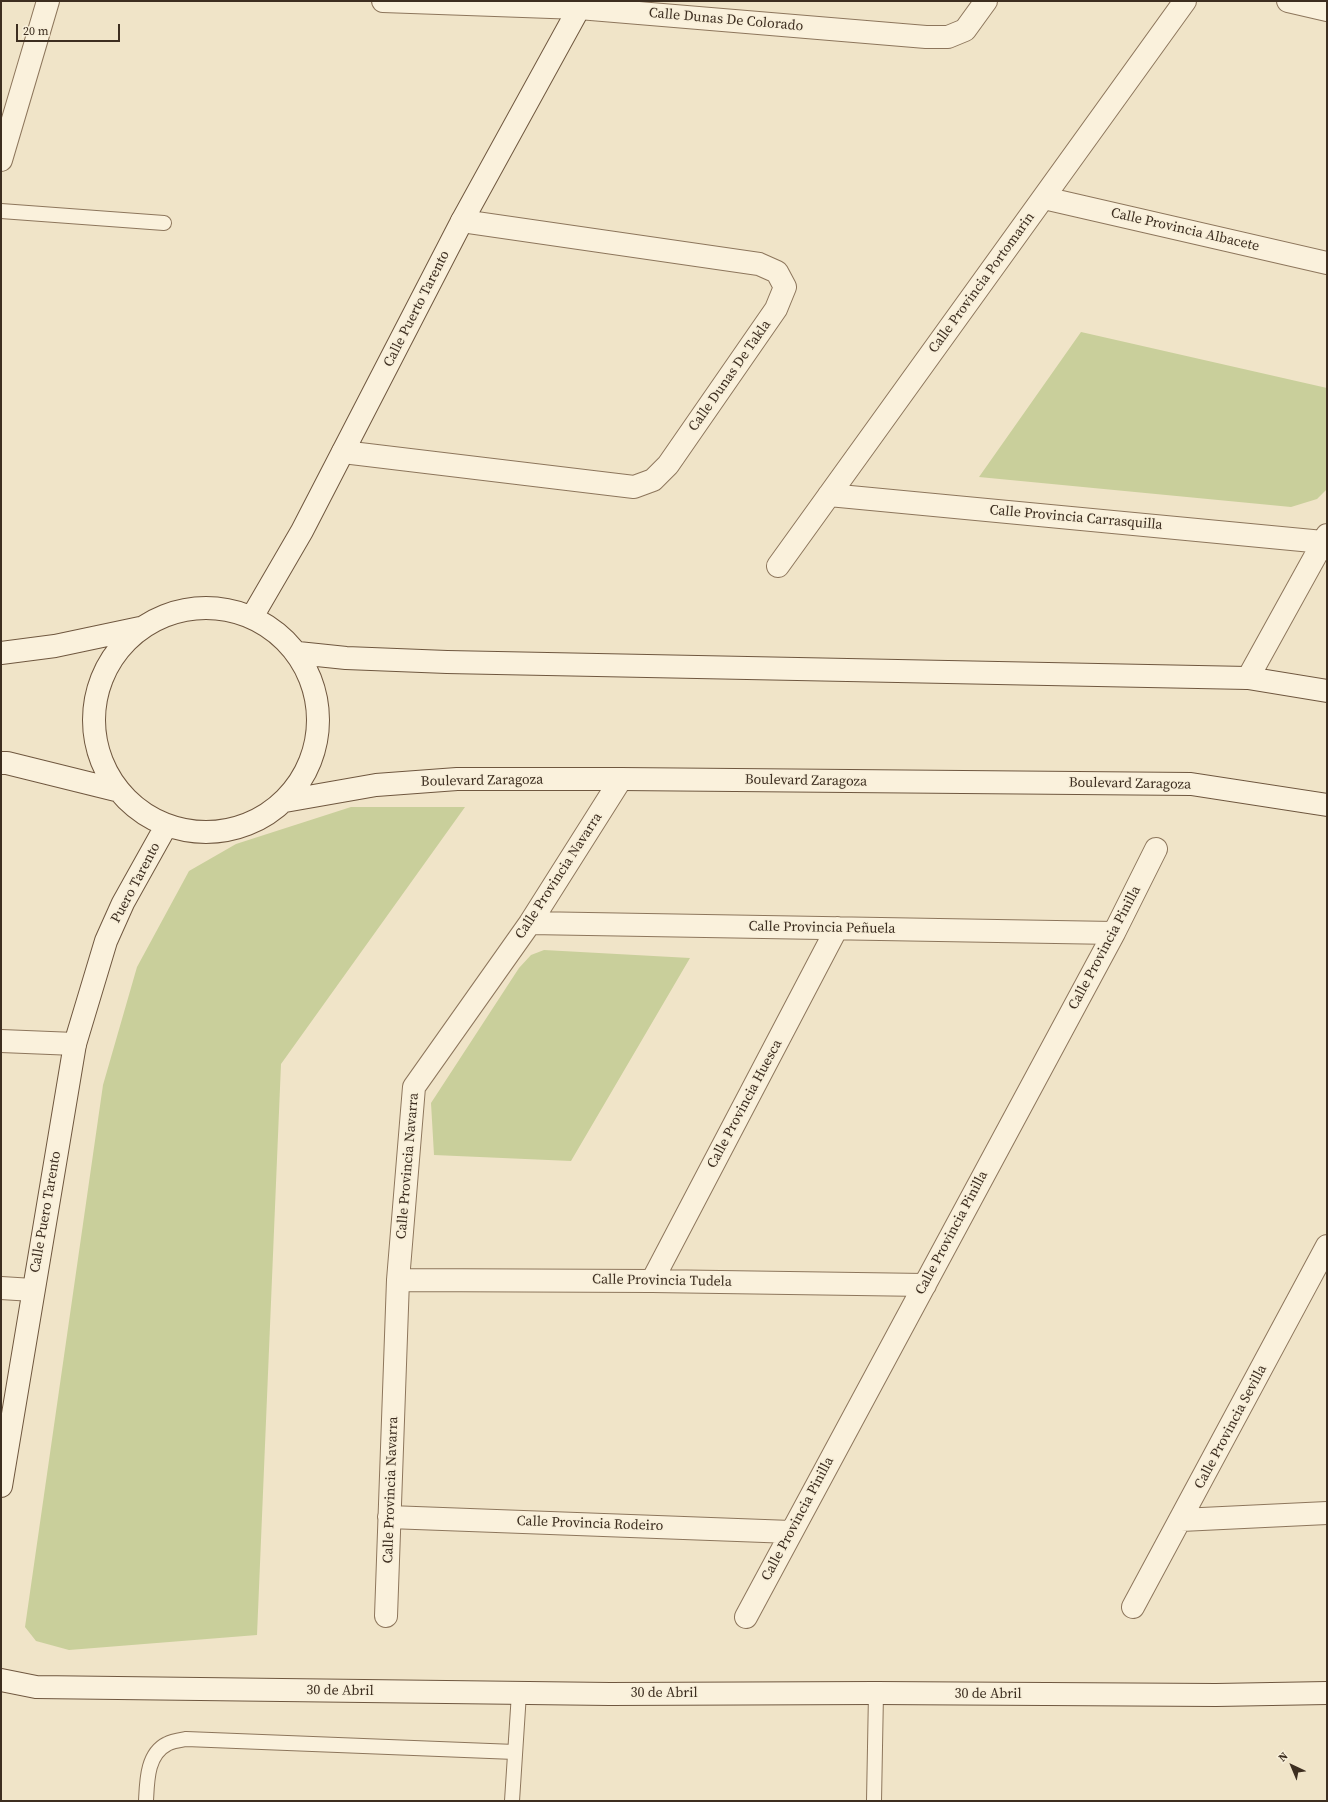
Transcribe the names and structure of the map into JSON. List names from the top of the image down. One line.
{"streets":{"street":["Calle Dunas De Colorado","Calle Provincia Albacete","Calle Provincia Portomarin","Calle Puerto Tarento","Calle Dunas De Takla","Calle Provincia Carrasquilla","Boulevard Zaragoza","Calle Provincia Navarra","Puero Tarento","Calle Provincia Peñuela","Calle Provincia Pinilla","Calle Provincia Huesca","Calle Puero Tarento","Calle Provincia Tudela","Calle Provincia Sevilla","Calle Provincia Rodeiro","30 de Abril"]},"crossings":[["Calle Dunas De Colorado","Calle Puerto Tarento"],["Calle Provincia Albacete","Calle Provincia Portomarin"],["Calle Provincia Portomarin","Calle Provincia Carrasquilla"],["Calle Puerto Tarento","Calle Dunas De Takla"],["Boulevard Zaragoza","Calle Provincia Navarra"],["Calle Provincia Navarra","Calle Provincia Peñuela"],["Calle Provincia Navarra","Calle Provincia Tudela"],["Calle Provincia Navarra","Calle Provincia Rodeiro"],["Puero Tarento","Calle Puero Tarento"],["Calle Provincia Peñuela","Calle Provincia Pinilla"],["Calle Provincia Peñuela","Calle Provincia Huesca"],["Calle Provincia Pinilla","Calle Provincia Tudela"],["Calle Provincia Pinilla","Calle Provincia Rodeiro"],["Calle Provincia Huesca","Calle Provincia Tudela"]],"scale_bar":"20 m","north":"top left"}
